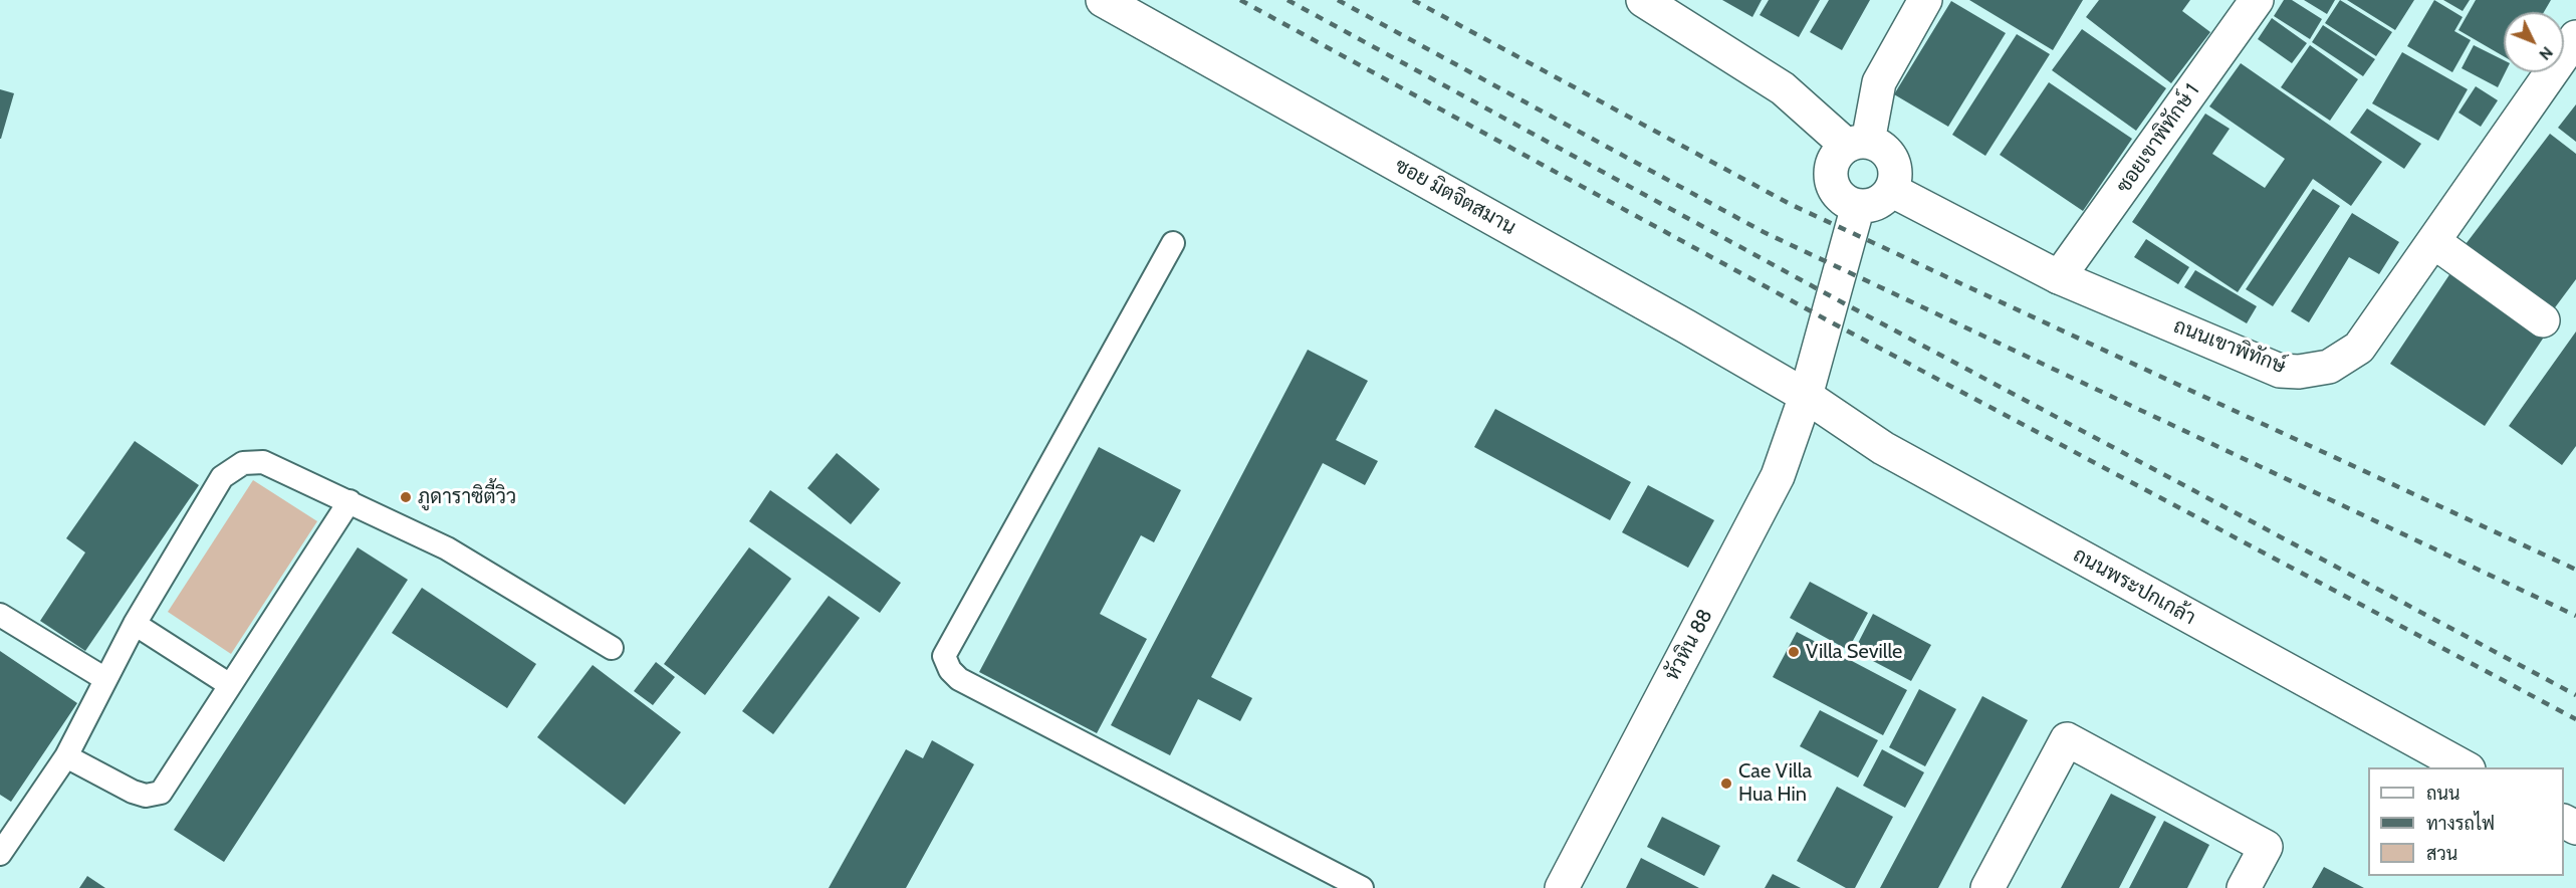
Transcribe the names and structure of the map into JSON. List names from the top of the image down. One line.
{"streets":{"street":["ซอยเขาพิทักษ์ 1","ซอย มิตจิตสมาน","ถนนเขาพิทักษ์","ถนนพระปกเกล้า","หัวหิน 88"]},"crossings":[["ซอยเขาพิทักษ์ 1","ถนนเขาพิทักษ์"],["ซอย มิตจิตสมาน","ถนนพระปกเกล้า"],["ซอย มิตจิตสมาน","หัวหิน 88"],["ถนนเขาพิทักษ์","หัวหิน 88"],["ถนนพระปกเกล้า","หัวหิน 88"]],"places":["ภูดาราซิตี้วิว","Villa Seville","Cae Villa Hua Hin"],"legend":["ถนน","ทางรถไฟ","สวน"],"north":"bottom right"}
